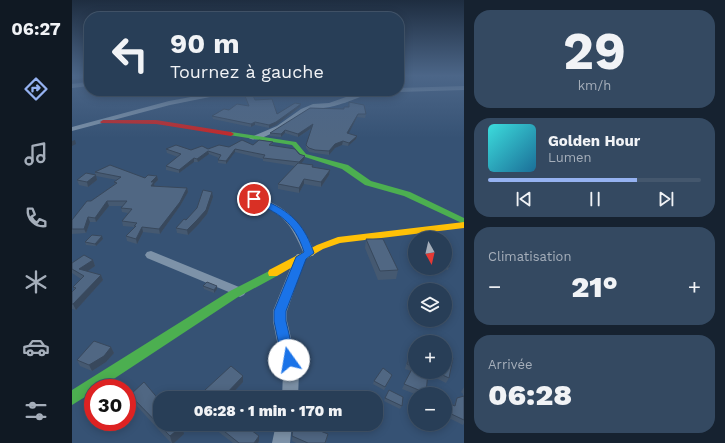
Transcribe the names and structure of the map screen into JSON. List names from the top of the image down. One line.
{"north":"bottom","page":{"tabs":"06:27","tile":[["29","km/h"],"Climatisation",["Arrivée","06:28"]],"turn":["90 m","Tournez à gauche"],"song":["Golden Hour","Lumen"],"map_buttons":["+","−"],"heat":["−","21°","+"],"limit":"30","trip":"06:28 · 1 min · 170 m"}}
